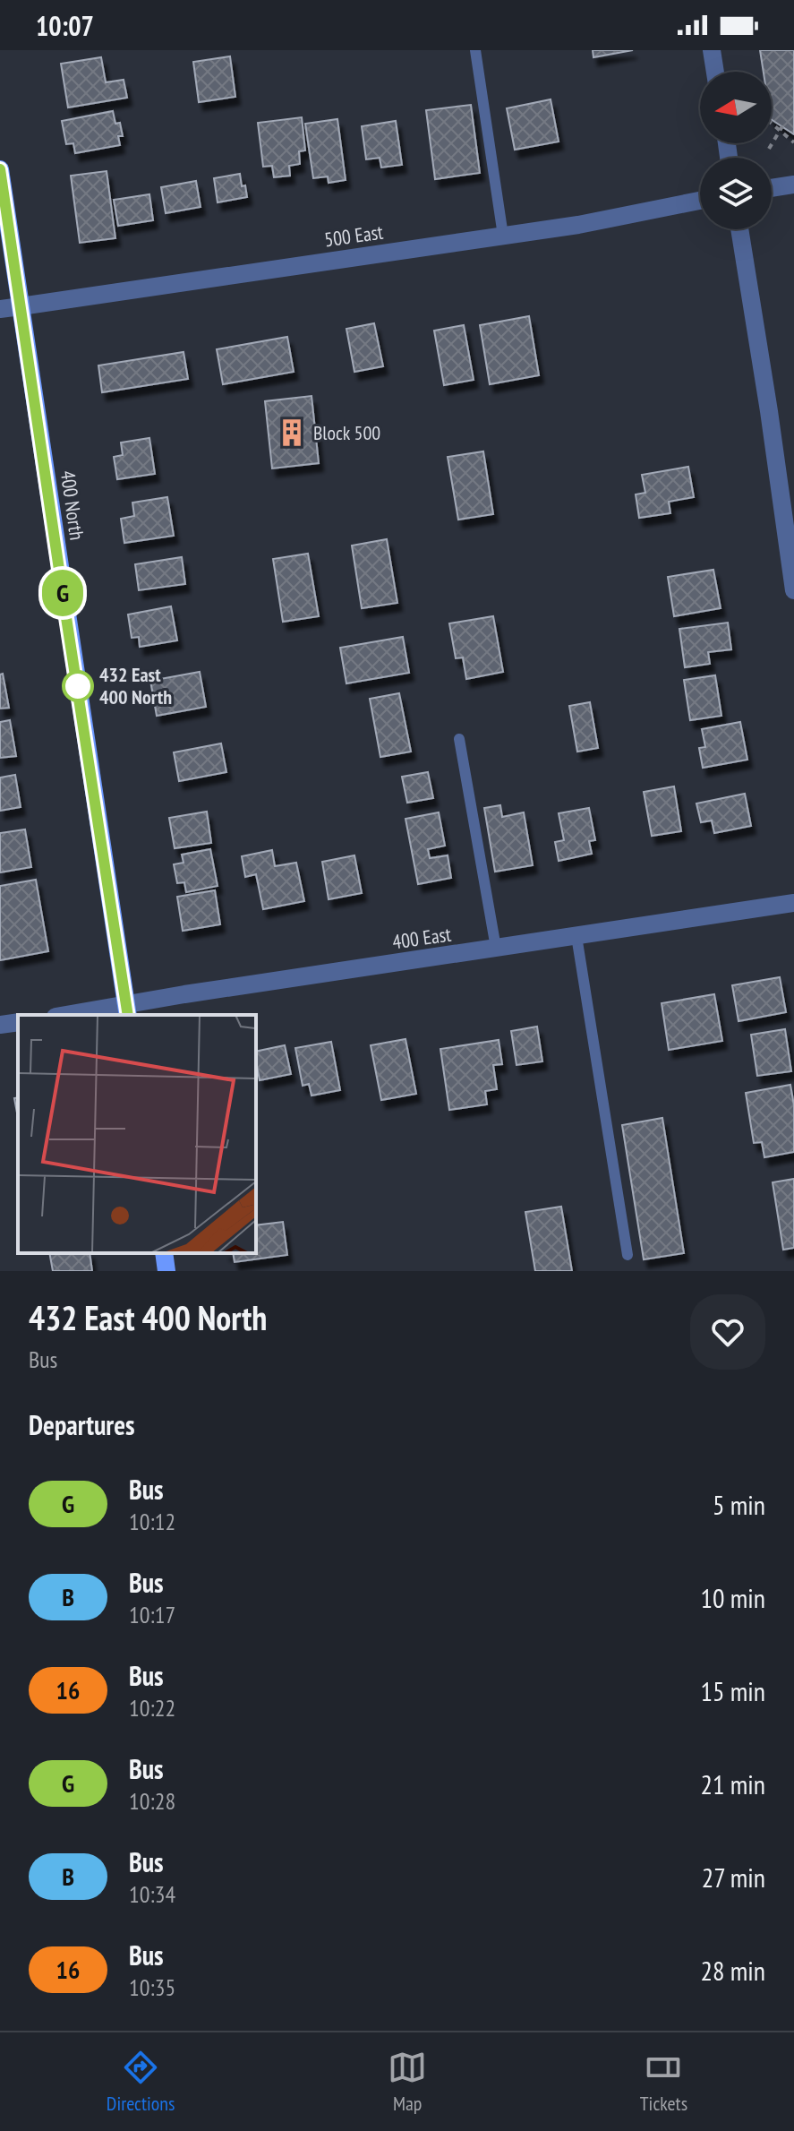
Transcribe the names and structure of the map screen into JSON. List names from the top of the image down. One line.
{"streets":{"main road":["400 North"],"street":["500 East","400 East"]},"crossings":[["500 East","400 North"],["400 North","400 East"]],"places":{"building":["Block 500"],"other":["432 East 400 North"]},"lines":["bus line G"],"north":"left","page":{"status":"10:07","on_map":"G","heading":[["432 East 400 North","Bus"],"Departures"],"list":[{"mark":"G","name":"Bus","note":"10:12","value":"5 min"},{"mark":"B","name":"Bus","note":"10:17","value":"10 min"},{"mark":"16","name":"Bus","note":"10:22","value":"15 min"},{"mark":"G","name":"Bus","note":"10:28","value":"21 min"},{"mark":"B","name":"Bus","note":"10:34","value":"27 min"},{"mark":"16","name":"Bus","note":"10:35","value":"28 min"}],"tabs":["Directions","Map","Tickets"]}}
